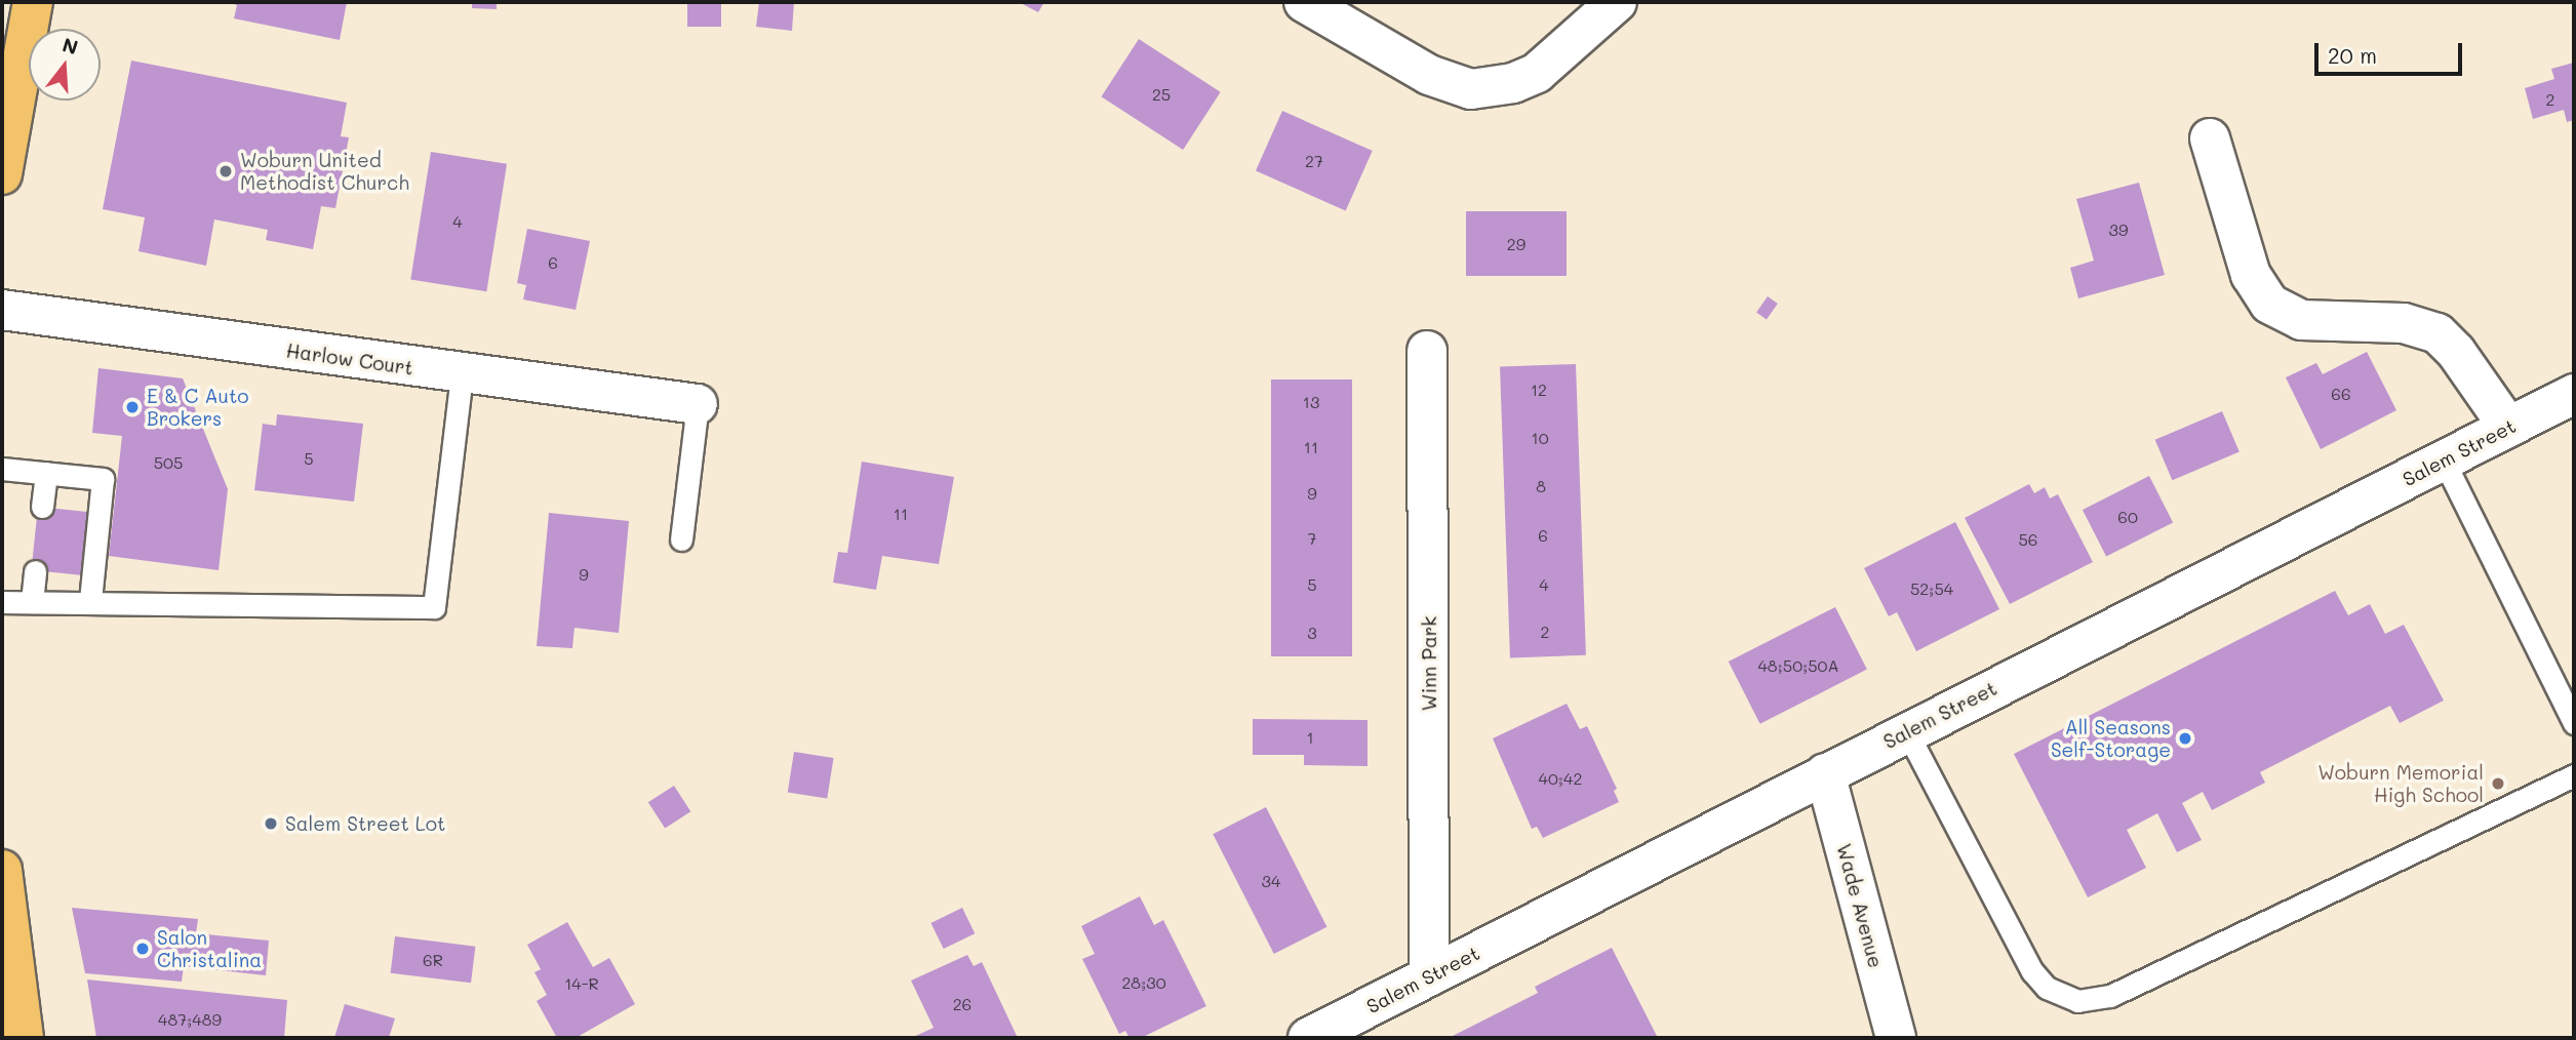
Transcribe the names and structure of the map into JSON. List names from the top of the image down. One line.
{"streets":{"street":["Harlow Court","Salem Street","Winn Park","Wade Avenue"]},"crossings":[["Salem Street","Winn Park"],["Salem Street","Wade Avenue"]],"places":["Woburn United Methodist Church","E & C Auto Brokers","All Seasons Self-Storage","Woburn Memorial High School","Salem Street Lot","Salon Christalina"],"house_numbers":["25","2","27","4","39","29","6","12","66","13","10","11","5","505","8","9","11","60","6","7","56","9","5","4","52;54","2","3","48;50;50A","1","40;42","34","6R","28;30","14-R","26","487;489"],"scale_bar":"20 m","north":"top"}
